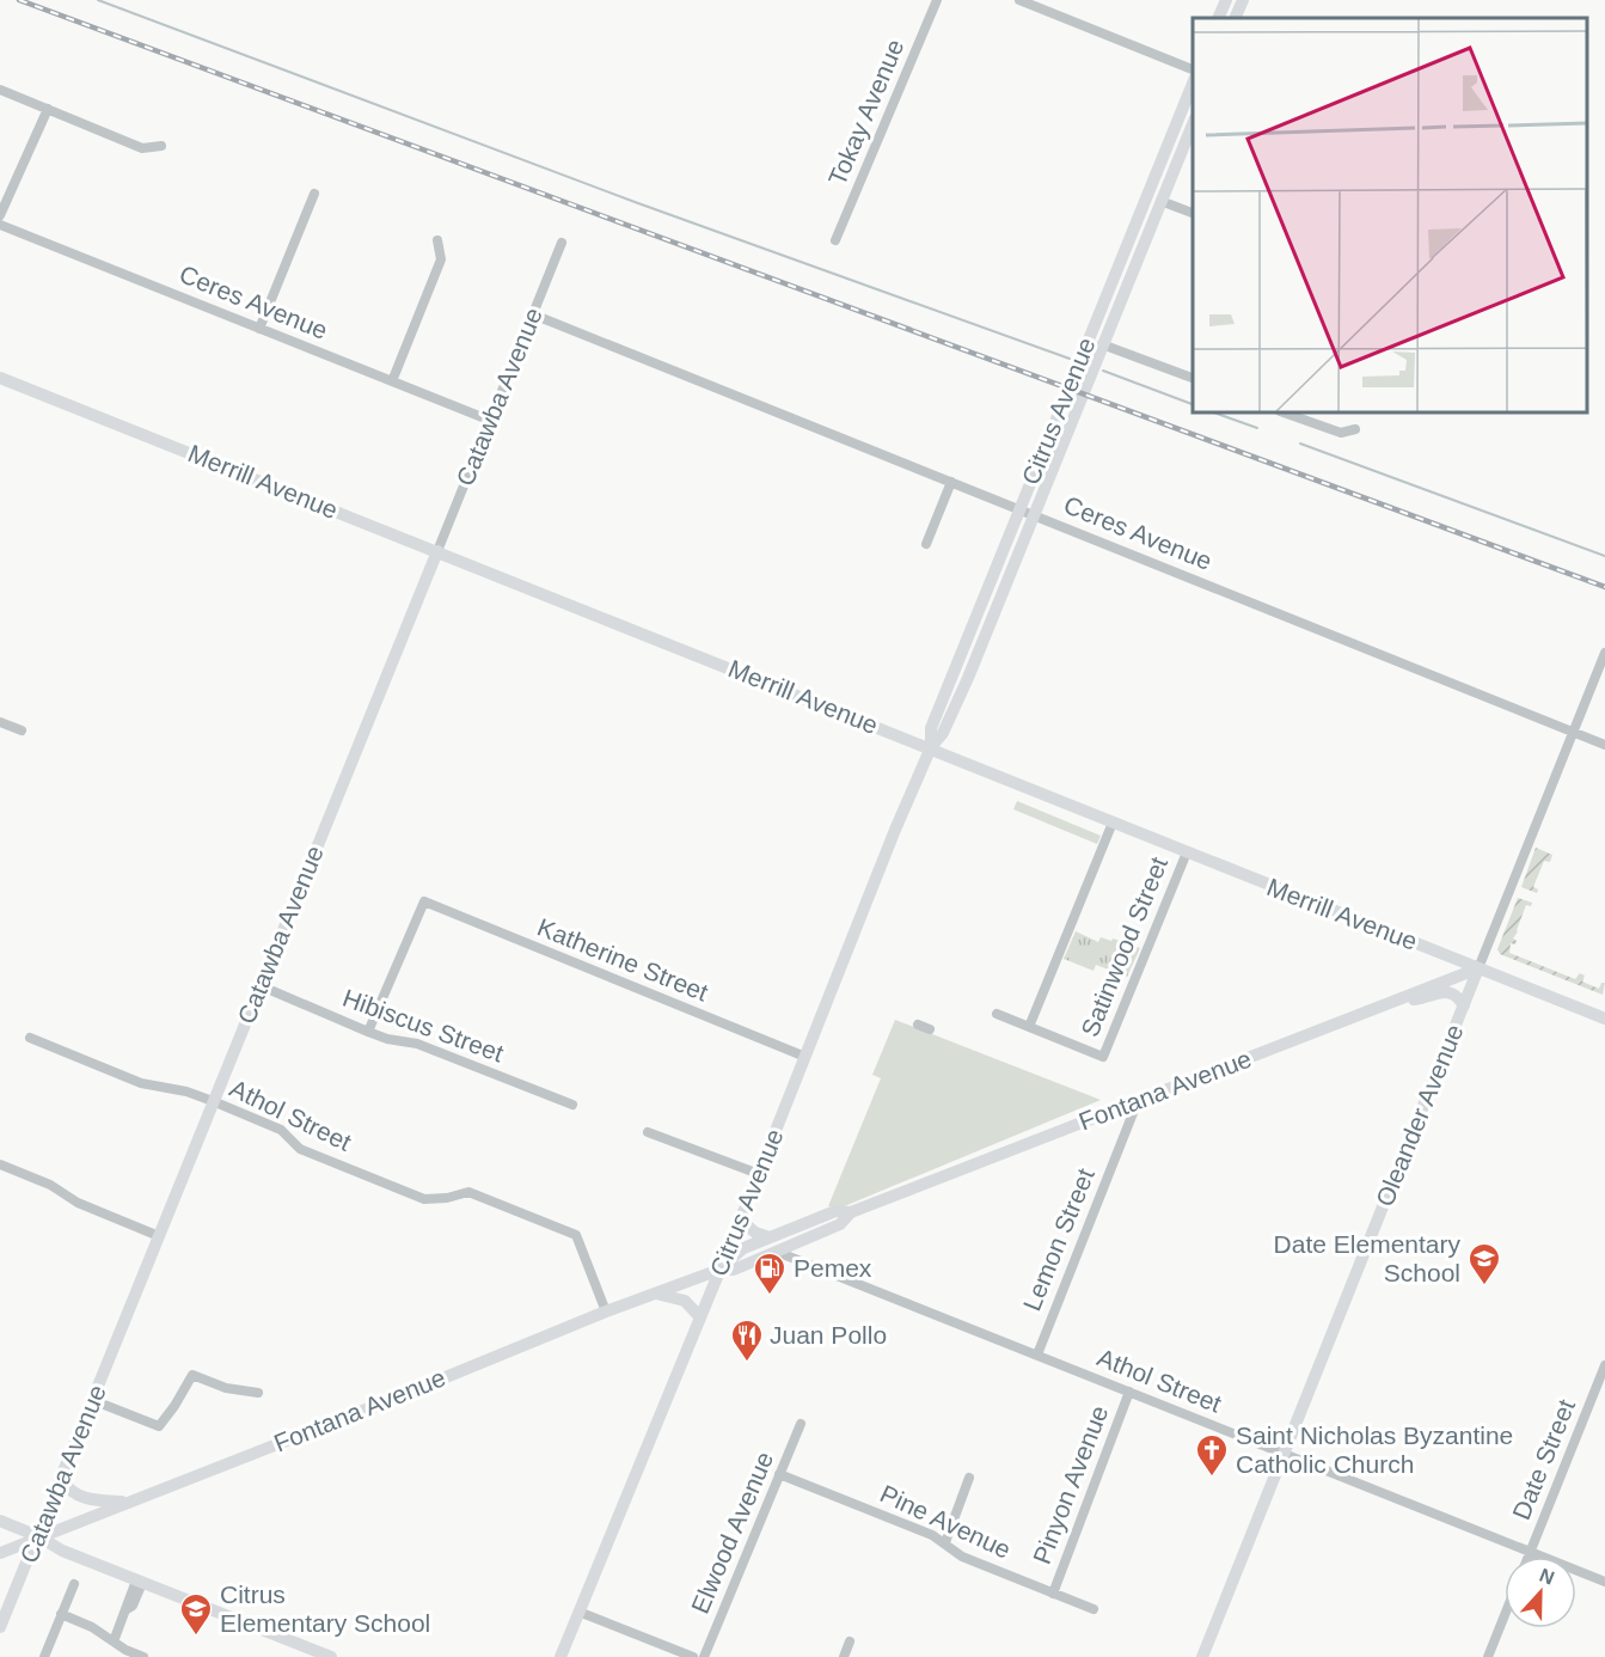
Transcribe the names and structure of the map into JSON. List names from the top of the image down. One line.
{"streets":{"main road":["Catawba Avenue","Citrus Avenue","Merrill Avenue","Fontana Avenue","Oleander Avenue"],"street":["Tokay Avenue","Ceres Avenue","Satinwood Street","Katherine Street","Hibiscus Street","Athol Street","Lemon Street","Date Street","Pinyon Avenue","Pine Avenue","Elwood Avenue"]},"crossings":[["Ceres Avenue","Catawba Avenue"],["Ceres Avenue","Citrus Avenue"],["Ceres Avenue","Oleander Avenue"],["Catawba Avenue","Merrill Avenue"],["Catawba Avenue","Hibiscus Street"],["Catawba Avenue","Fontana Avenue"],["Catawba Avenue","Athol Street"],["Citrus Avenue","Merrill Avenue"],["Citrus Avenue","Katherine Street"],["Citrus Avenue","Fontana Avenue"],["Merrill Avenue","Satinwood Street"],["Merrill Avenue","Fontana Avenue"],["Merrill Avenue","Oleander Avenue"],["Katherine Street","Hibiscus Street"],["Fontana Avenue","Athol Street"],["Fontana Avenue","Oleander Avenue"],["Fontana Avenue","Lemon Street"],["Athol Street","Oleander Avenue"],["Athol Street","Lemon Street"],["Athol Street","Date Street"],["Athol Street","Pinyon Avenue"],["Pinyon Avenue","Pine Avenue"],["Pine Avenue","Elwood Avenue"]],"places":{"school or university":["Date Elementary School","Citrus Elementary School"],"fuel station":["Pemex"],"restaurant":["Juan Pollo"],"church":["Saint Nicholas Byzantine Catholic Church"]},"north":"top"}
